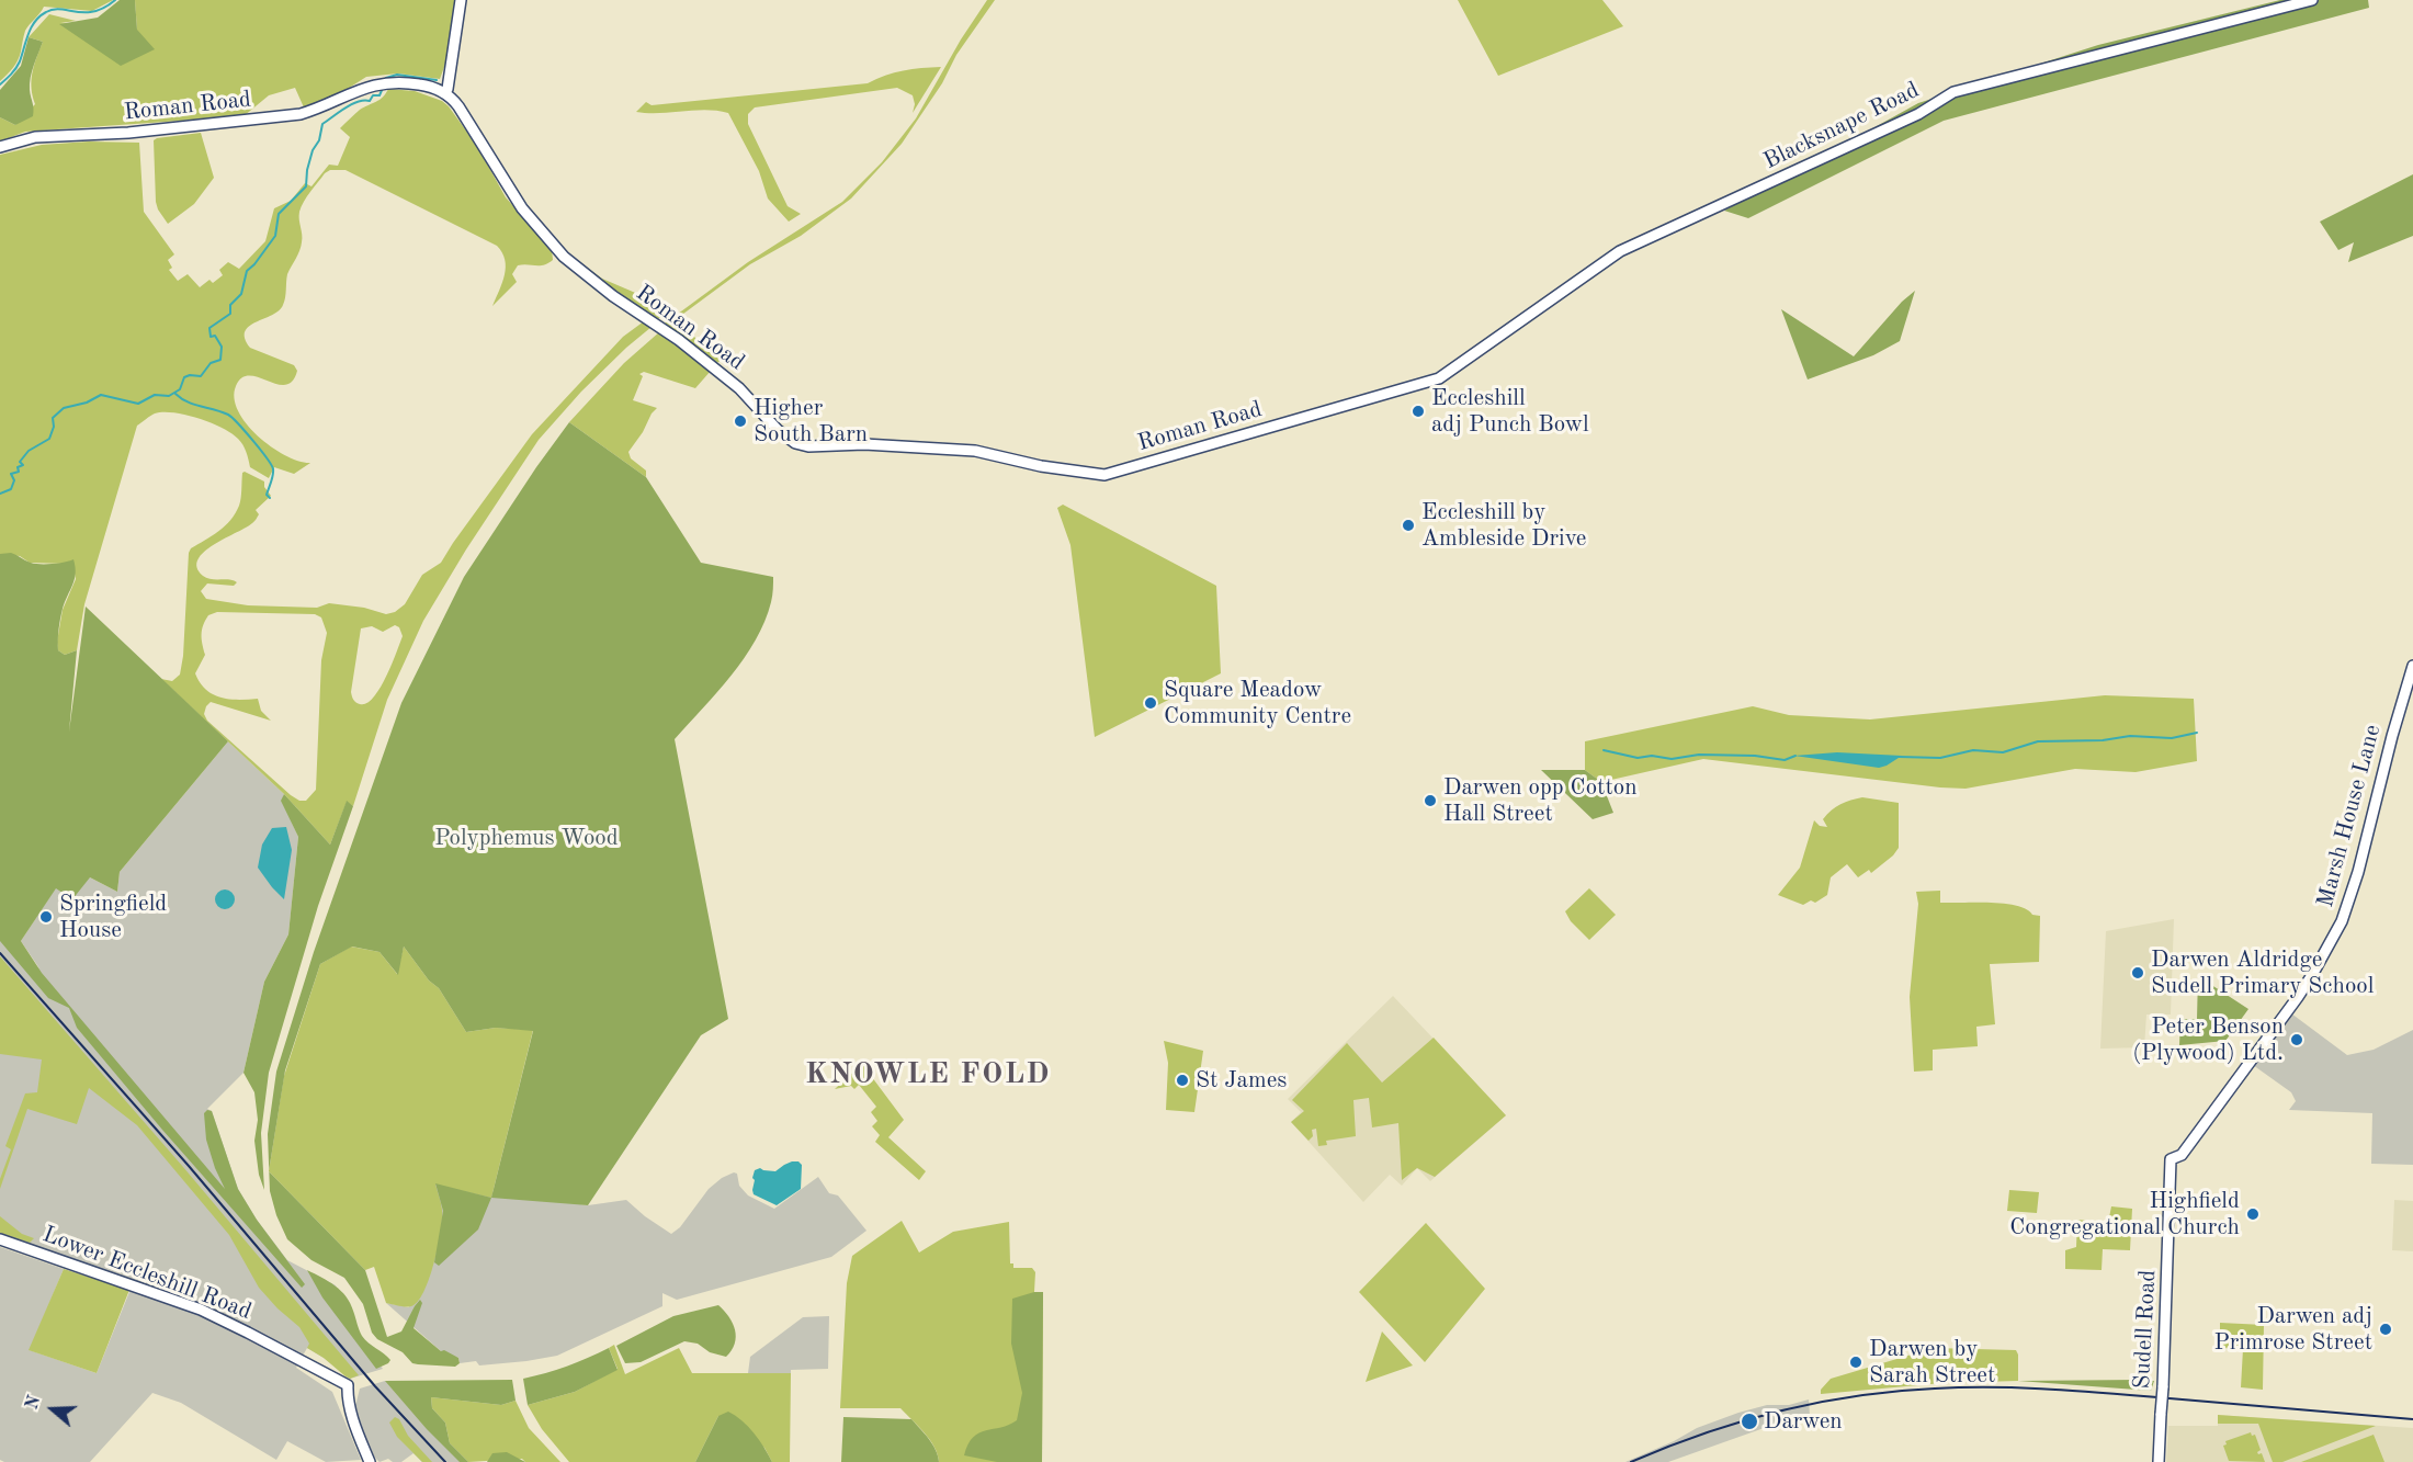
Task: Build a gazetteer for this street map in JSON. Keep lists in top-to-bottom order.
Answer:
{
  "streets": {
    "street": [
      "Roman Road",
      "Blacksnape Road",
      "Marsh House Lane",
      "Lower Eccleshill Road",
      "Sudell Road"
    ]
  },
  "crossings": [
    ["Roman Road", "Blacksnape Road"],
    ["Marsh House Lane", "Sudell Road"]
  ],
  "districts": ["KNOWLE FOLD"],
  "parks": ["Polyphemus Wood"],
  "places": [
    "Eccleshill adj Punch Bowl",
    "Higher South Barn",
    "Eccleshill by Ambleside Drive",
    "Square Meadow Community Centre",
    "Darwen opp Cotton Hall Street",
    "Springfield House",
    "Darwen Aldridge Sudell Primary School",
    "Peter Benson (Plywood) Ltd.",
    "St James",
    "Highfield Congregational Church",
    "Darwen adj Primrose Street",
    "Darwen by Sarah Street",
    "Darwen"
  ],
  "north": "left"
}
